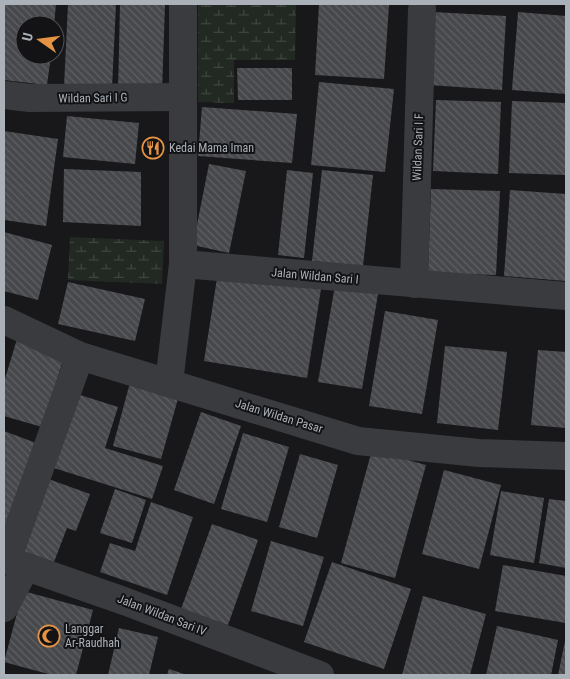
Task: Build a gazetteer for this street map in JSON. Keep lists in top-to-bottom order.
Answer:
{
  "streets": {
    "street": [
      "Wildan Sari I G",
      "Wildan Sari I F",
      "Jalan Wildan Sari I",
      "Jalan Wildan Pasar",
      "Jalan Wildan Sari IV"
    ]
  },
  "crossings": [
    ["Wildan Sari I F", "Jalan Wildan Sari I"]
  ],
  "places": {
    "restaurant": ["Kedai Mama Iman"],
    "mosque": ["Langgar Ar-Raudhah"]
  },
  "north": "left"
}
